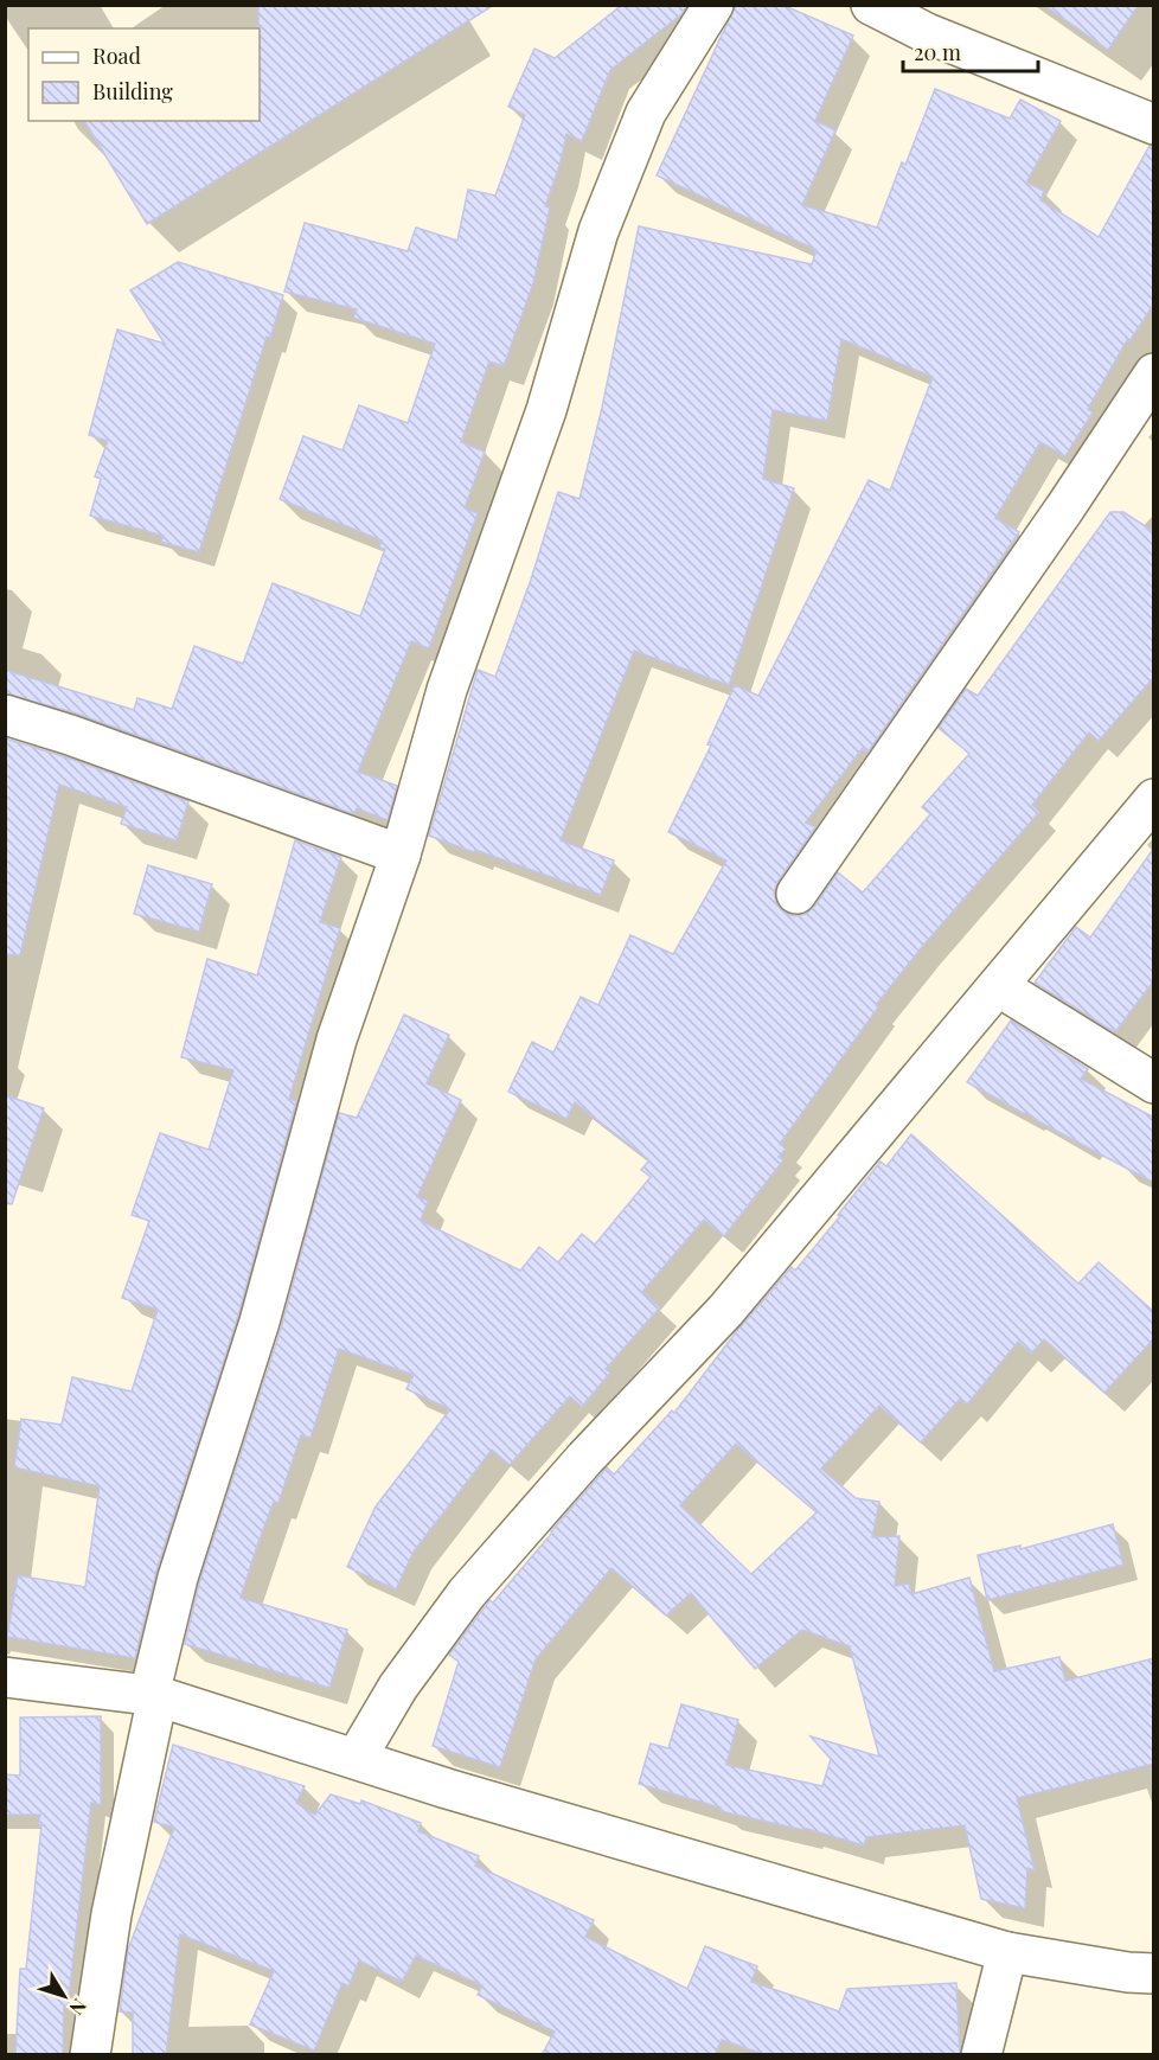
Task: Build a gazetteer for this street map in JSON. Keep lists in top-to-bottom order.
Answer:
{
  "legend": ["Road", "Building"],
  "scale_bar": "20 m",
  "north": "bottom right"
}
